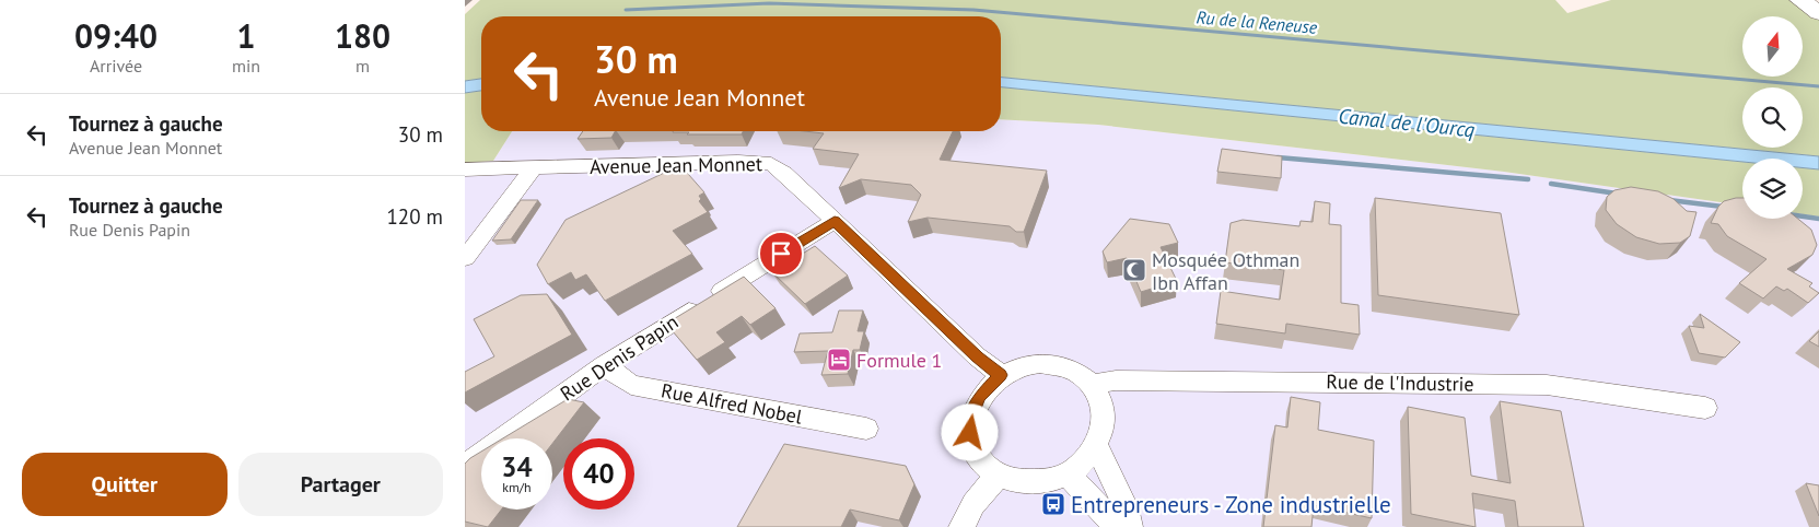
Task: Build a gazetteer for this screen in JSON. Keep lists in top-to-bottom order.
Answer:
{
  "streets": {
    "street": [
      "Avenue Jean Monnet",
      "Rue Denis Papin",
      "Rue de l'Industrie",
      "Rue Alfred Nobel"
    ]
  },
  "crossings": [
    ["Avenue Jean Monnet", "Rue Denis Papin"],
    ["Avenue Jean Monnet", "Rue de l'Industrie"],
    ["Rue Denis Papin", "Rue Alfred Nobel"]
  ],
  "water": ["Ru de la Reneuse", "Canal de l'Ourcq"],
  "places": {
    "mosque": ["Mosquée Othman Ibn Affan"],
    "hotel": ["Formule 1"],
    "bus stop": ["Entrepreneurs - Zone industrielle"]
  },
  "north": "top",
  "page": {
    "eta": [
      "09:40",
      "Arrivée",
      "1",
      "min",
      "180",
      "m"
    ],
    "turn": ["30 m", "Avenue Jean Monnet"],
    "list": [
      {
        "name": "Tournez à gauche",
        "note": "Avenue Jean Monnet",
        "value": "30 m"
      },
      {
        "name": "Tournez à gauche",
        "note": "Rue Denis Papin",
        "value": "120 m"
      }
    ],
    "speed": "34 km/h",
    "limit": "40",
    "buttons": ["Quitter", "Partager"]
  }
}
